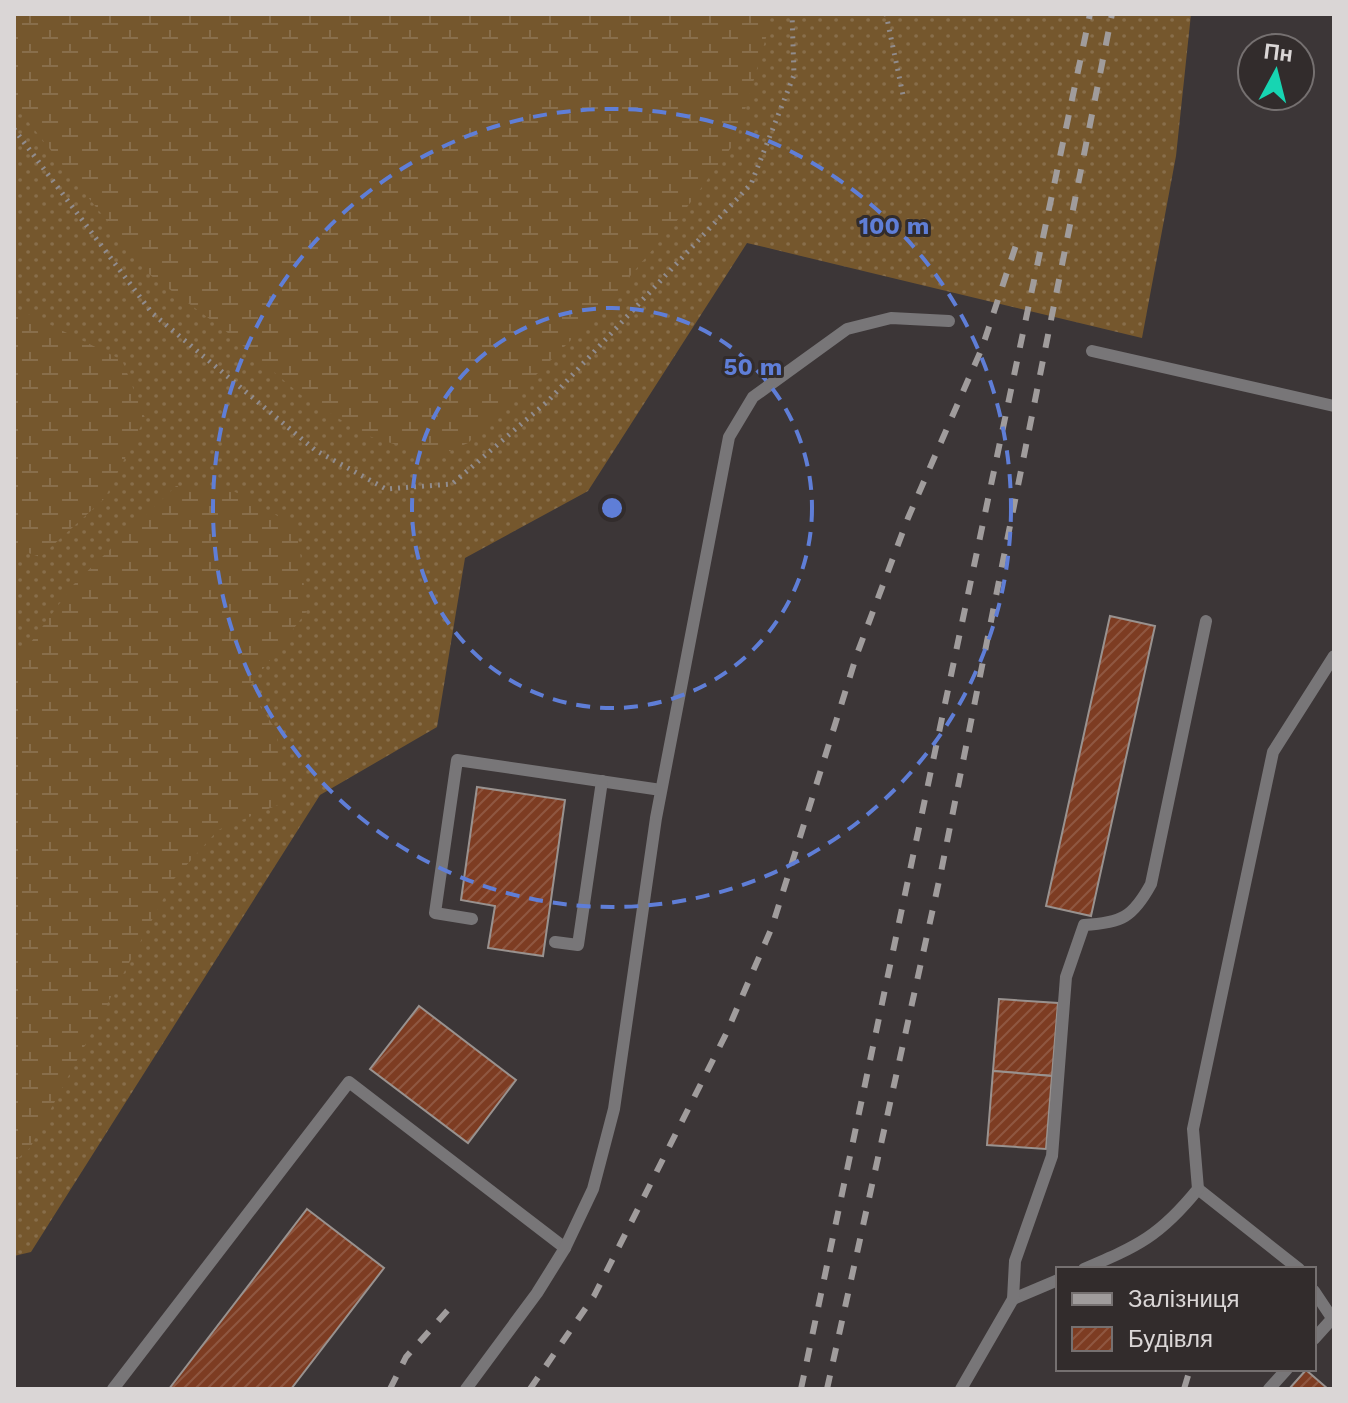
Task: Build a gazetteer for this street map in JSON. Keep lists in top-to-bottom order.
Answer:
{
  "legend": ["Залізниця", "Будівля"],
  "north": "top",
  "rings": ["100 m", "50 m"]
}
